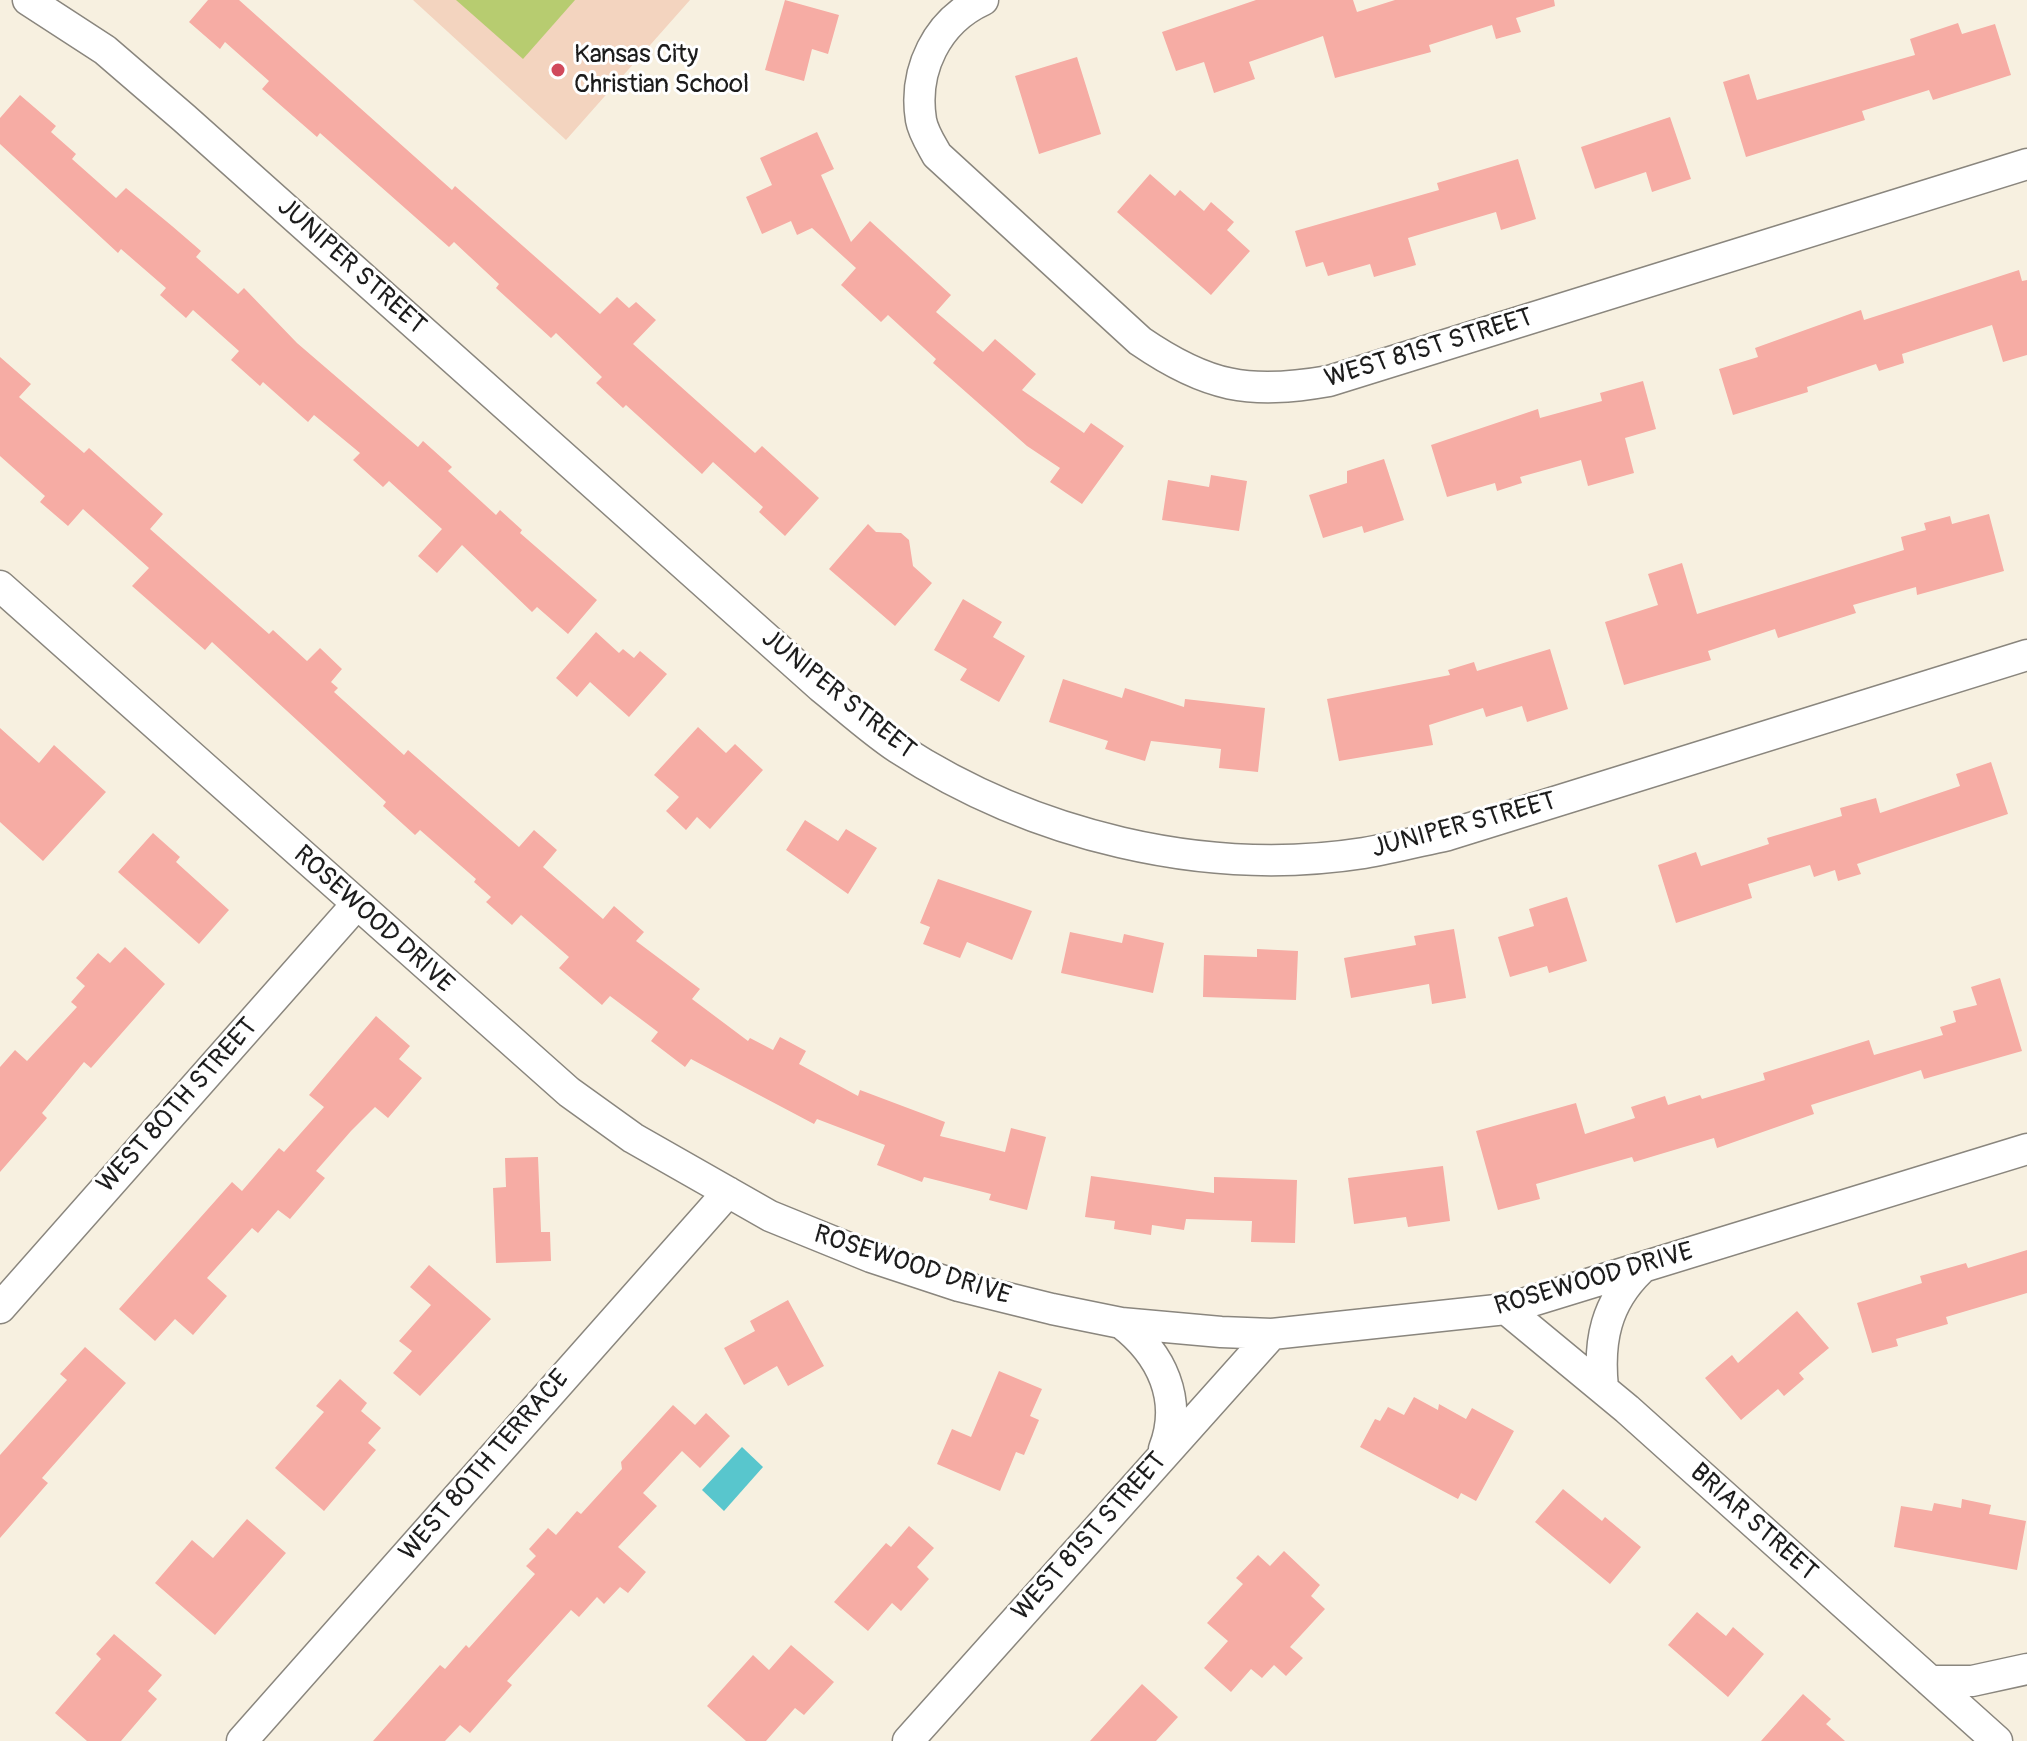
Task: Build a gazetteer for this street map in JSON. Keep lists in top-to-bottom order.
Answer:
{
  "streets": {
    "street": [
      "JUNIPER STREET",
      "WEST 81ST STREET",
      "ROSEWOOD DRIVE",
      "WEST 80TH STREET",
      "WEST 80TH TERRACE",
      "BRIAR STREET"
    ]
  },
  "crossings": [
    ["WEST 81ST STREET", "ROSEWOOD DRIVE"],
    ["ROSEWOOD DRIVE", "WEST 80TH STREET"],
    ["ROSEWOOD DRIVE", "WEST 80TH TERRACE"],
    ["ROSEWOOD DRIVE", "BRIAR STREET"]
  ],
  "places": ["Kansas City Christian School"]
}
